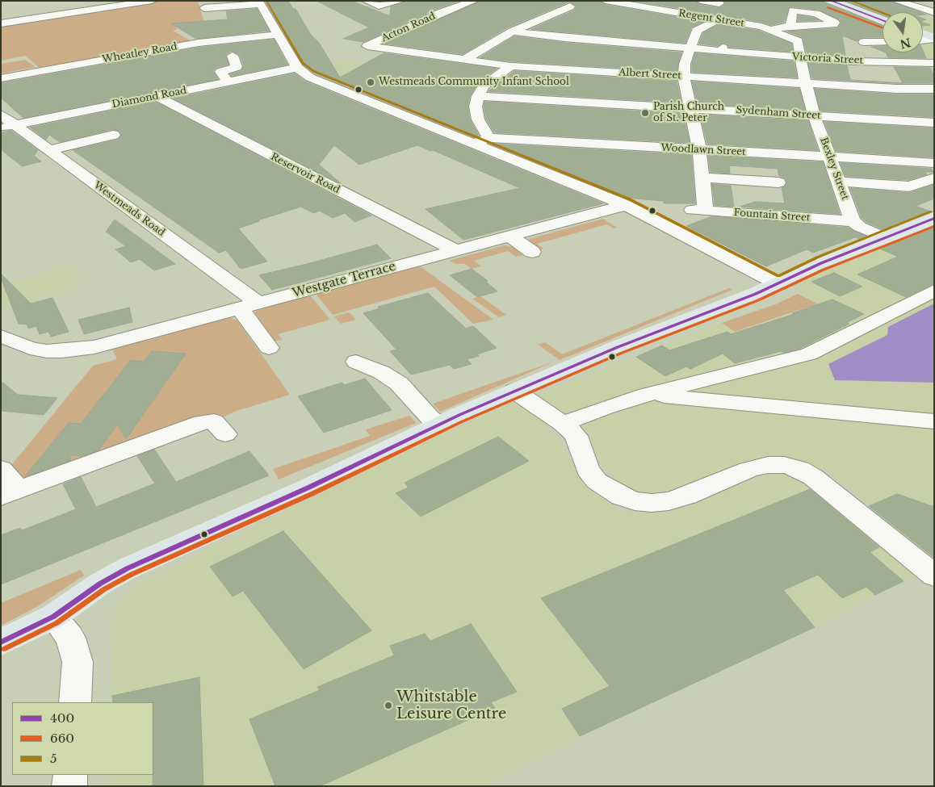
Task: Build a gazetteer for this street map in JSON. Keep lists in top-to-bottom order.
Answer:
{
  "streets": {
    "street": [
      "Regent Street",
      "Acton Road",
      "Wheatley Road",
      "Victoria Street",
      "Albert Street",
      "Diamond Road",
      "Sydenham Street",
      "Woodlawn Street",
      "Bexley Street",
      "Reservoir Road",
      "Westmeads Road",
      "Fountain Street",
      "Westgate Terrace"
    ]
  },
  "crossings": [
    ["Regent Street", "Victoria Street"],
    ["Regent Street", "Bexley Street"],
    ["Acton Road", "Albert Street"],
    ["Victoria Street", "Bexley Street"],
    ["Albert Street", "Bexley Street"],
    ["Diamond Road", "Reservoir Road"],
    ["Diamond Road", "Westmeads Road"],
    ["Sydenham Street", "Bexley Street"],
    ["Woodlawn Street", "Bexley Street"],
    ["Bexley Street", "Fountain Street"],
    ["Reservoir Road", "Westgate Terrace"],
    ["Westmeads Road", "Westgate Terrace"]
  ],
  "places": ["Westmeads Community Infant School", "Parish Church of St. Peter", "Whitstable Leisure Centre"],
  "lines": ["transit line 400", "transit line 5", "transit line 660"],
  "legend": ["400", "660", "5"],
  "north": "bottom"
}
